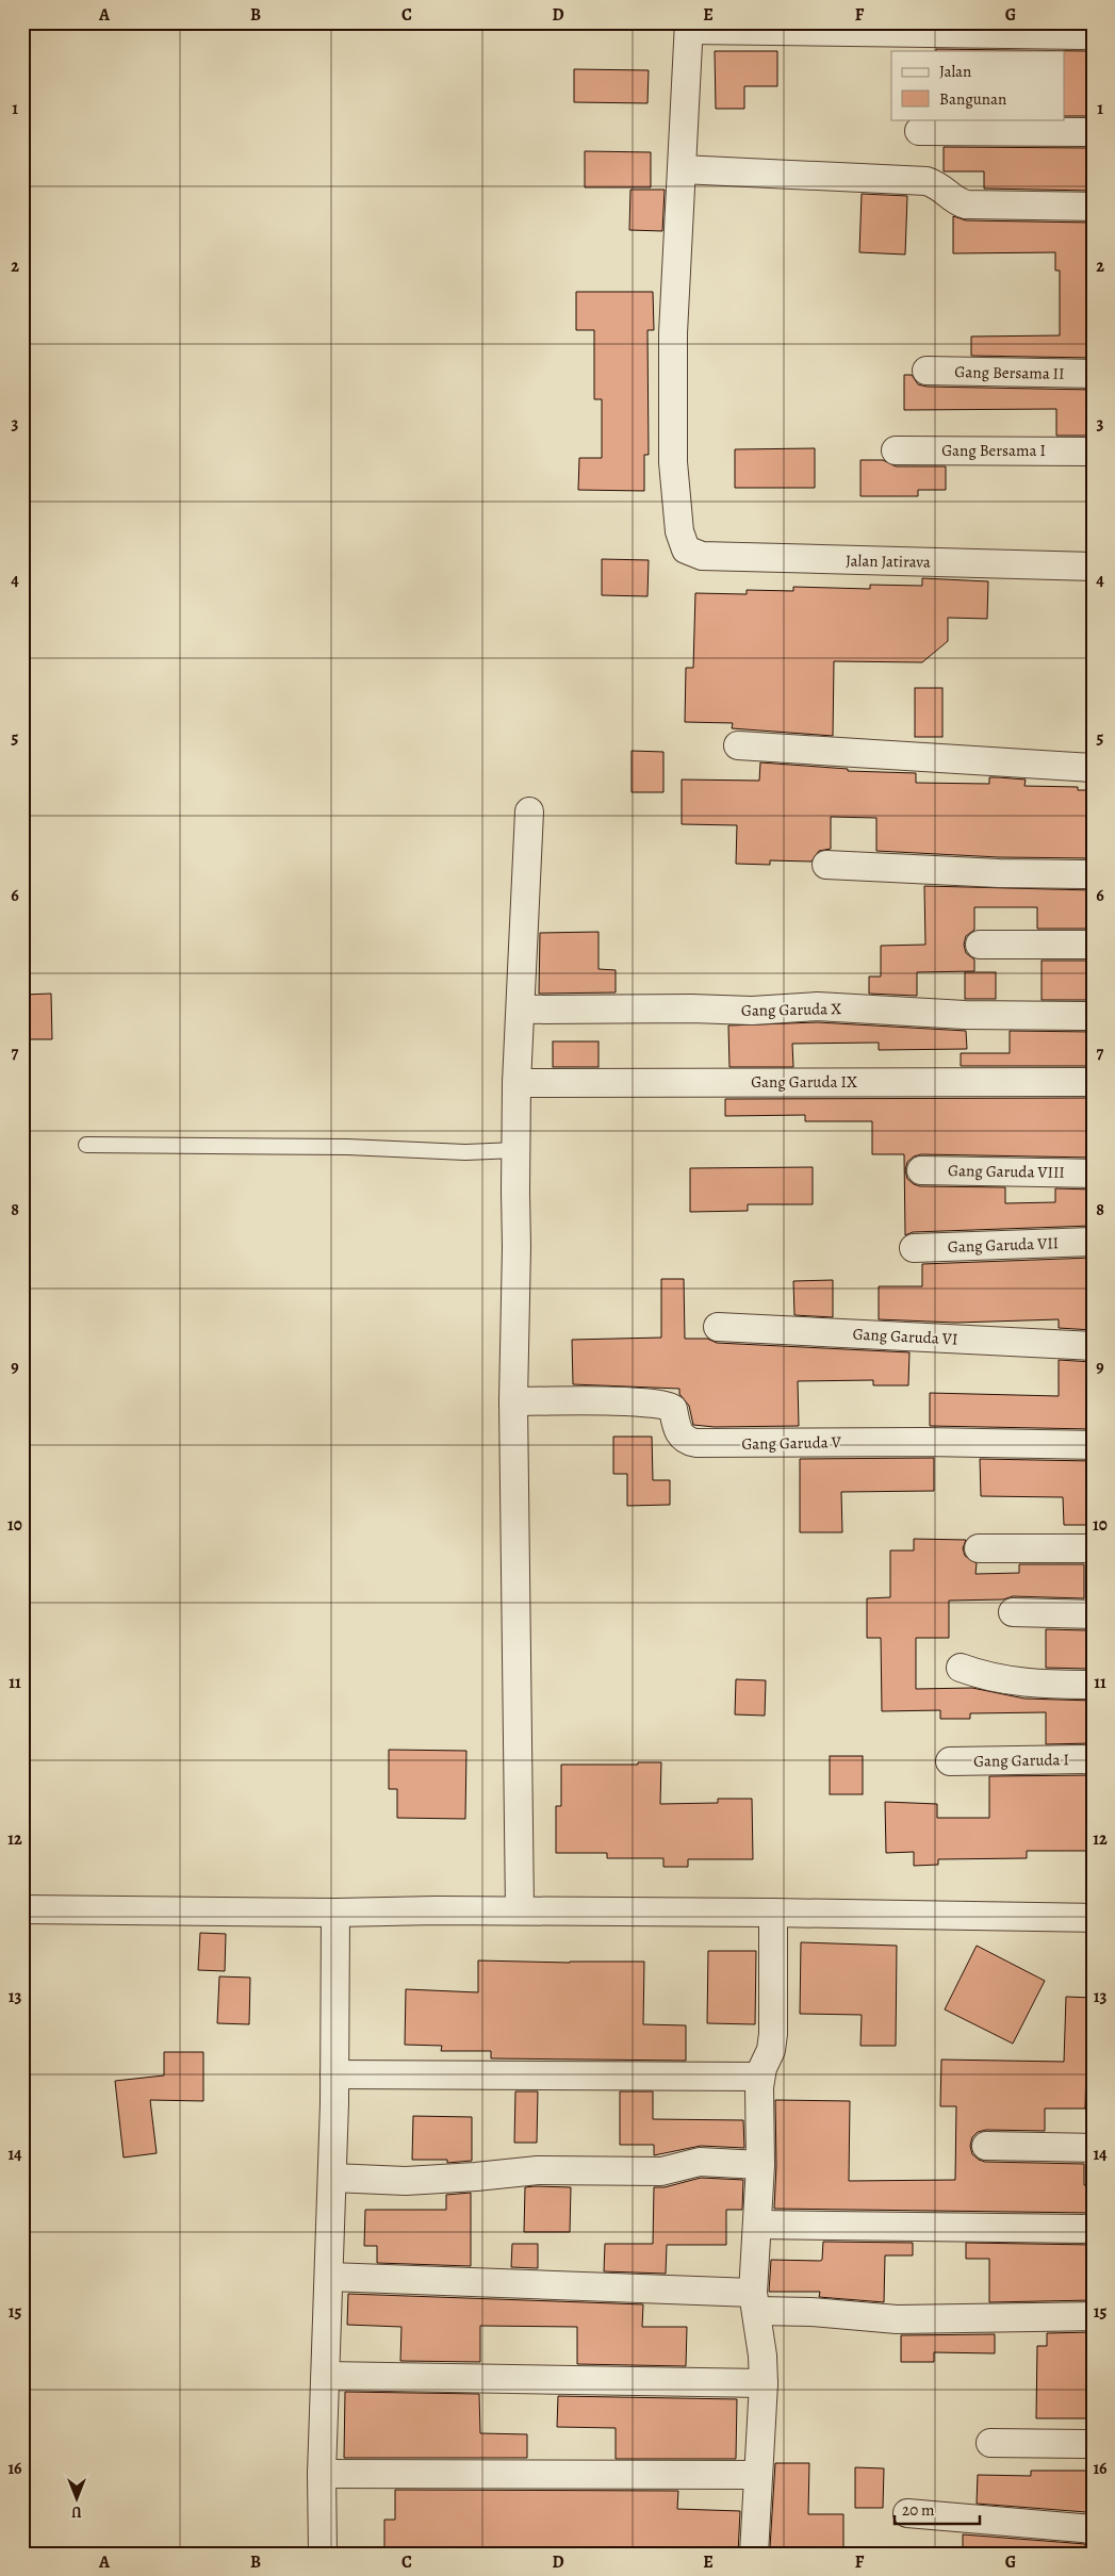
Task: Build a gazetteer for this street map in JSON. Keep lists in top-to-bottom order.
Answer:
{
  "streets": {
    "street": [
      "Gang Bersama II",
      "Gang Bersama I",
      "Jalan Jatirava",
      "Gang Garuda X",
      "Gang Garuda IX",
      "Gang Garuda VIII",
      "Gang Garuda VII",
      "Gang Garuda VI",
      "Gang Garuda V",
      "Gang Garuda I"
    ]
  },
  "legend": ["Jalan", "Bangunan"],
  "scale_bar": "20 m",
  "north": "bottom",
  "grid": {
    "columns": [
      "A",
      "B",
      "C",
      "D",
      "E",
      "F",
      "G"
    ],
    "rows": [
      "1",
      "2",
      "3",
      "4",
      "5",
      "6",
      "7",
      "8",
      "9",
      "10",
      "11",
      "12",
      "13",
      "14",
      "15",
      "16"
    ]
  }
}
